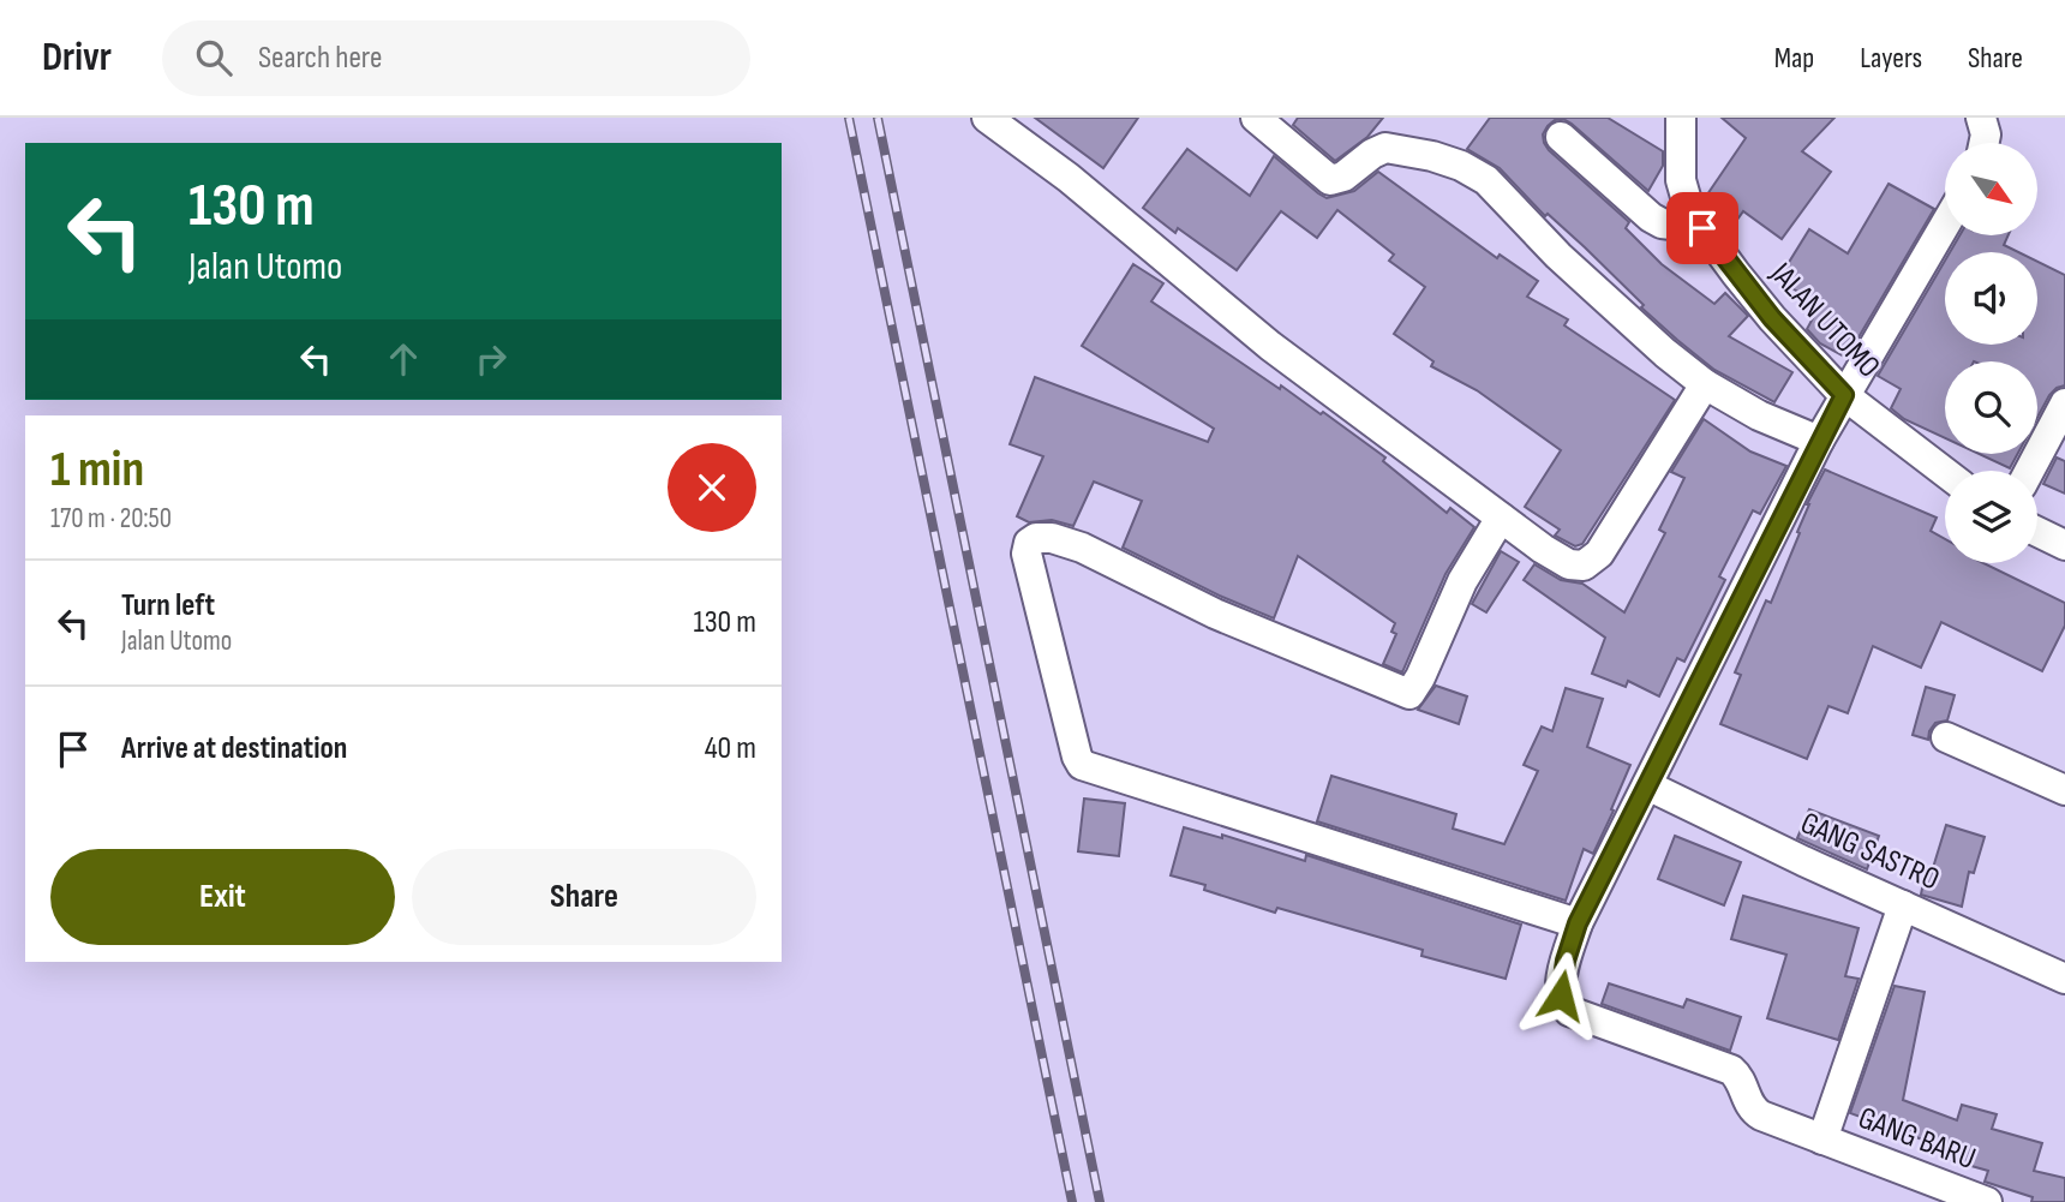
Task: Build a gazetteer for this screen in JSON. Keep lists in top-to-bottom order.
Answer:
{
  "streets": {
    "street": ["JALAN UTOMO", "GANG SASTRO", "GANG BARU"]
  },
  "north": "bottom right",
  "page": {
    "header": "Drivr",
    "search": "Search here",
    "nav": ["Map", "Layers", "Share"],
    "turn": ["130 m", "Jalan Utomo"],
    "heading": ["1 min", "170 m · 20:50"],
    "list": [
      {
        "name": "Turn left",
        "note": "Jalan Utomo",
        "value": "130 m"
      },
      {
        "name": "Arrive at destination",
        "value": "40 m"
      }
    ],
    "buttons": ["Exit", "Share"]
  }
}
